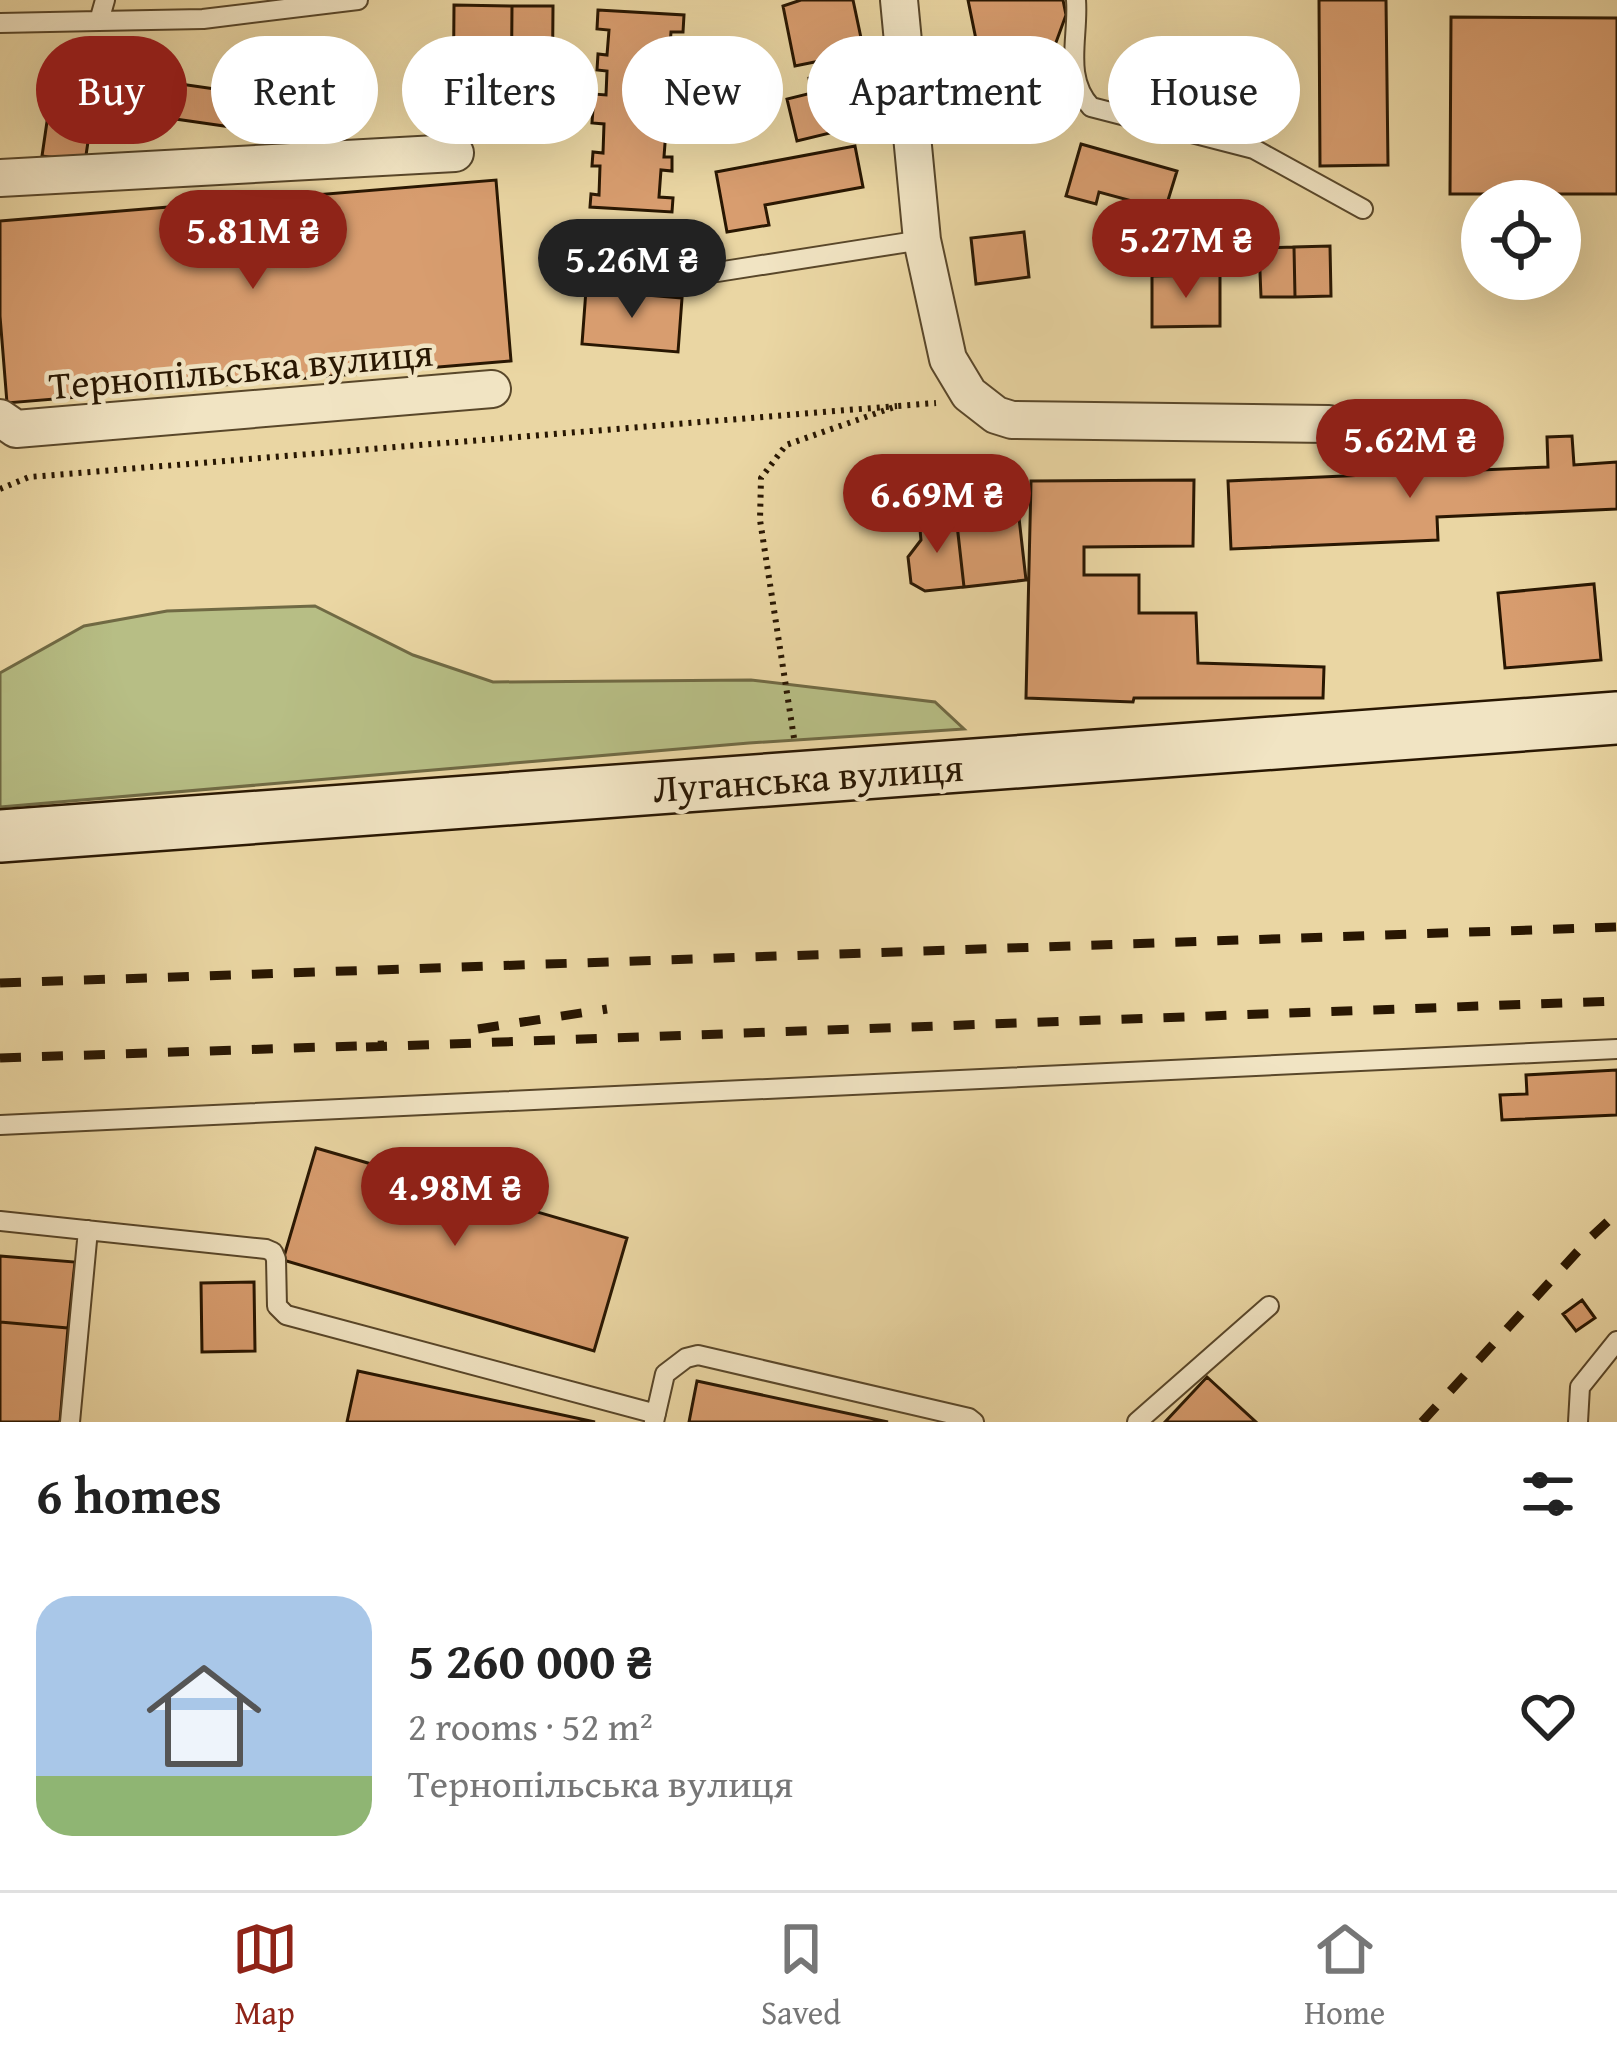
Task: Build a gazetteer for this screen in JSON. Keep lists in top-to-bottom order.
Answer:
{
  "streets": {
    "main road": ["Луганська вулиця"],
    "street": ["Тернопільська вулиця"]
  },
  "page": {
    "chip": [
      "Buy",
      "Rent",
      "Filters",
      "New",
      "Apartment",
      "House"
    ],
    "price": [
      "5.81M ₴",
      "5.27M ₴",
      "5.26M ₴",
      "5.62M ₴",
      "6.69M ₴",
      "4.98M ₴"
    ],
    "heading": "6 homes",
    "list": [
      {
        "name": "5 260 000 ₴",
        "note": "2 rooms · 52 m² · Тернопільська вулиця"
      }
    ],
    "tabs": ["Map", "Saved", "Home"]
  }
}
